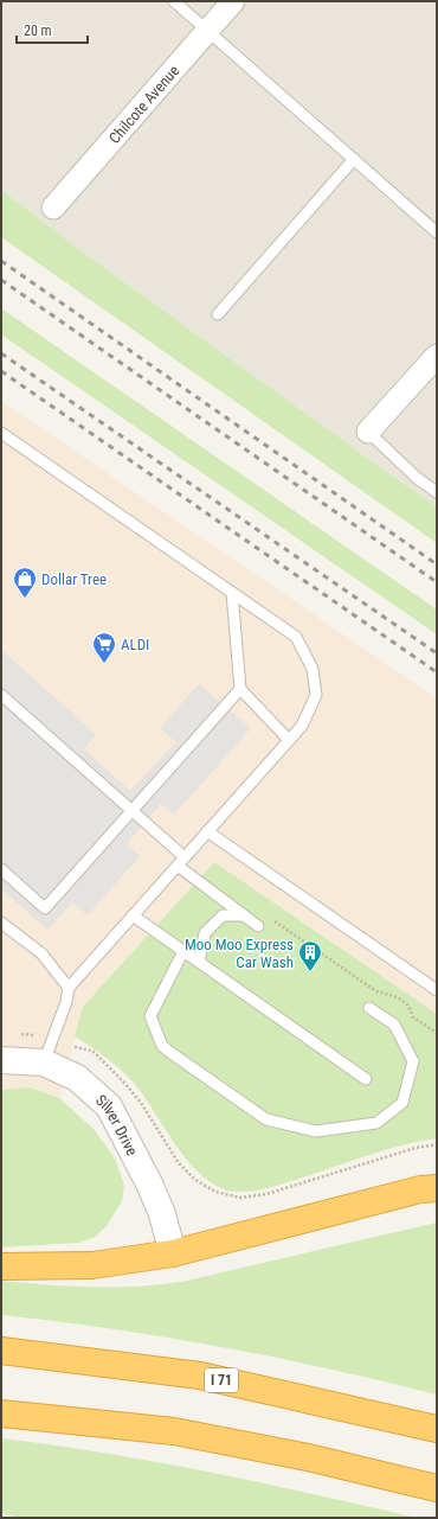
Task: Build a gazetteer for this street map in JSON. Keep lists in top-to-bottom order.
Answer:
{
  "streets": {
    "highway": ["I 71"],
    "street": ["Chilcote Avenue", "Silver Drive"]
  },
  "places": {
    "shop": ["Dollar Tree"],
    "supermarket": ["ALDI"],
    "building": ["Moo Moo Express Car Wash"]
  },
  "scale_bar": "20 m"
}
